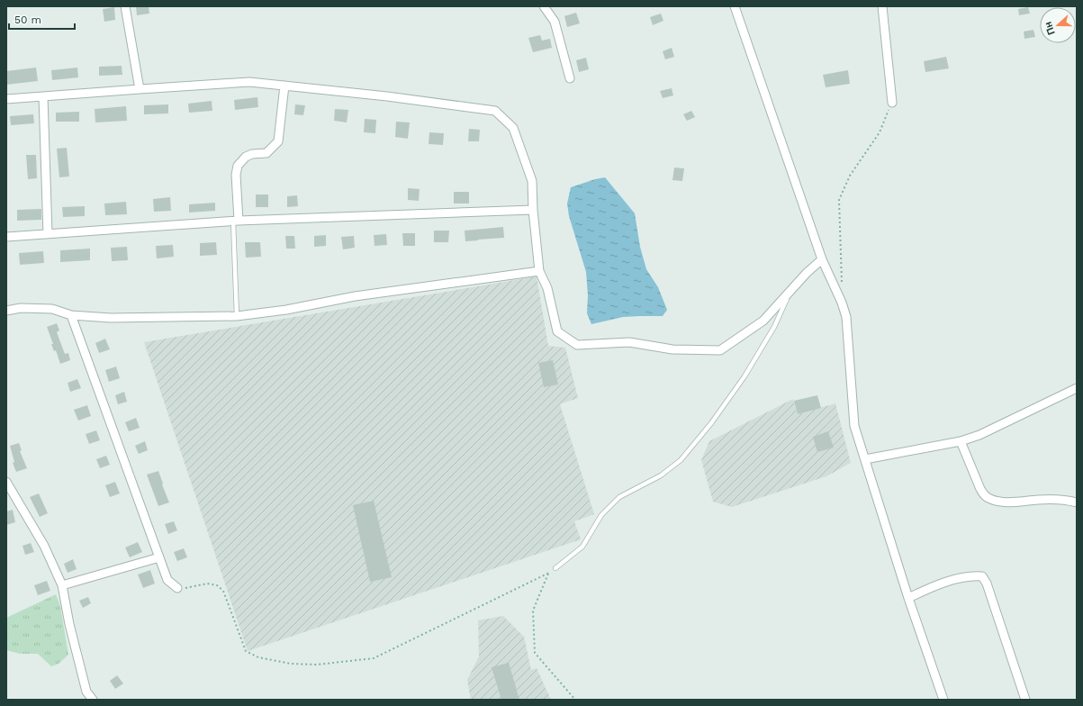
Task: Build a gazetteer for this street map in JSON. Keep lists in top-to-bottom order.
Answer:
{
  "scale_bar": "50 m",
  "north": "left"
}
